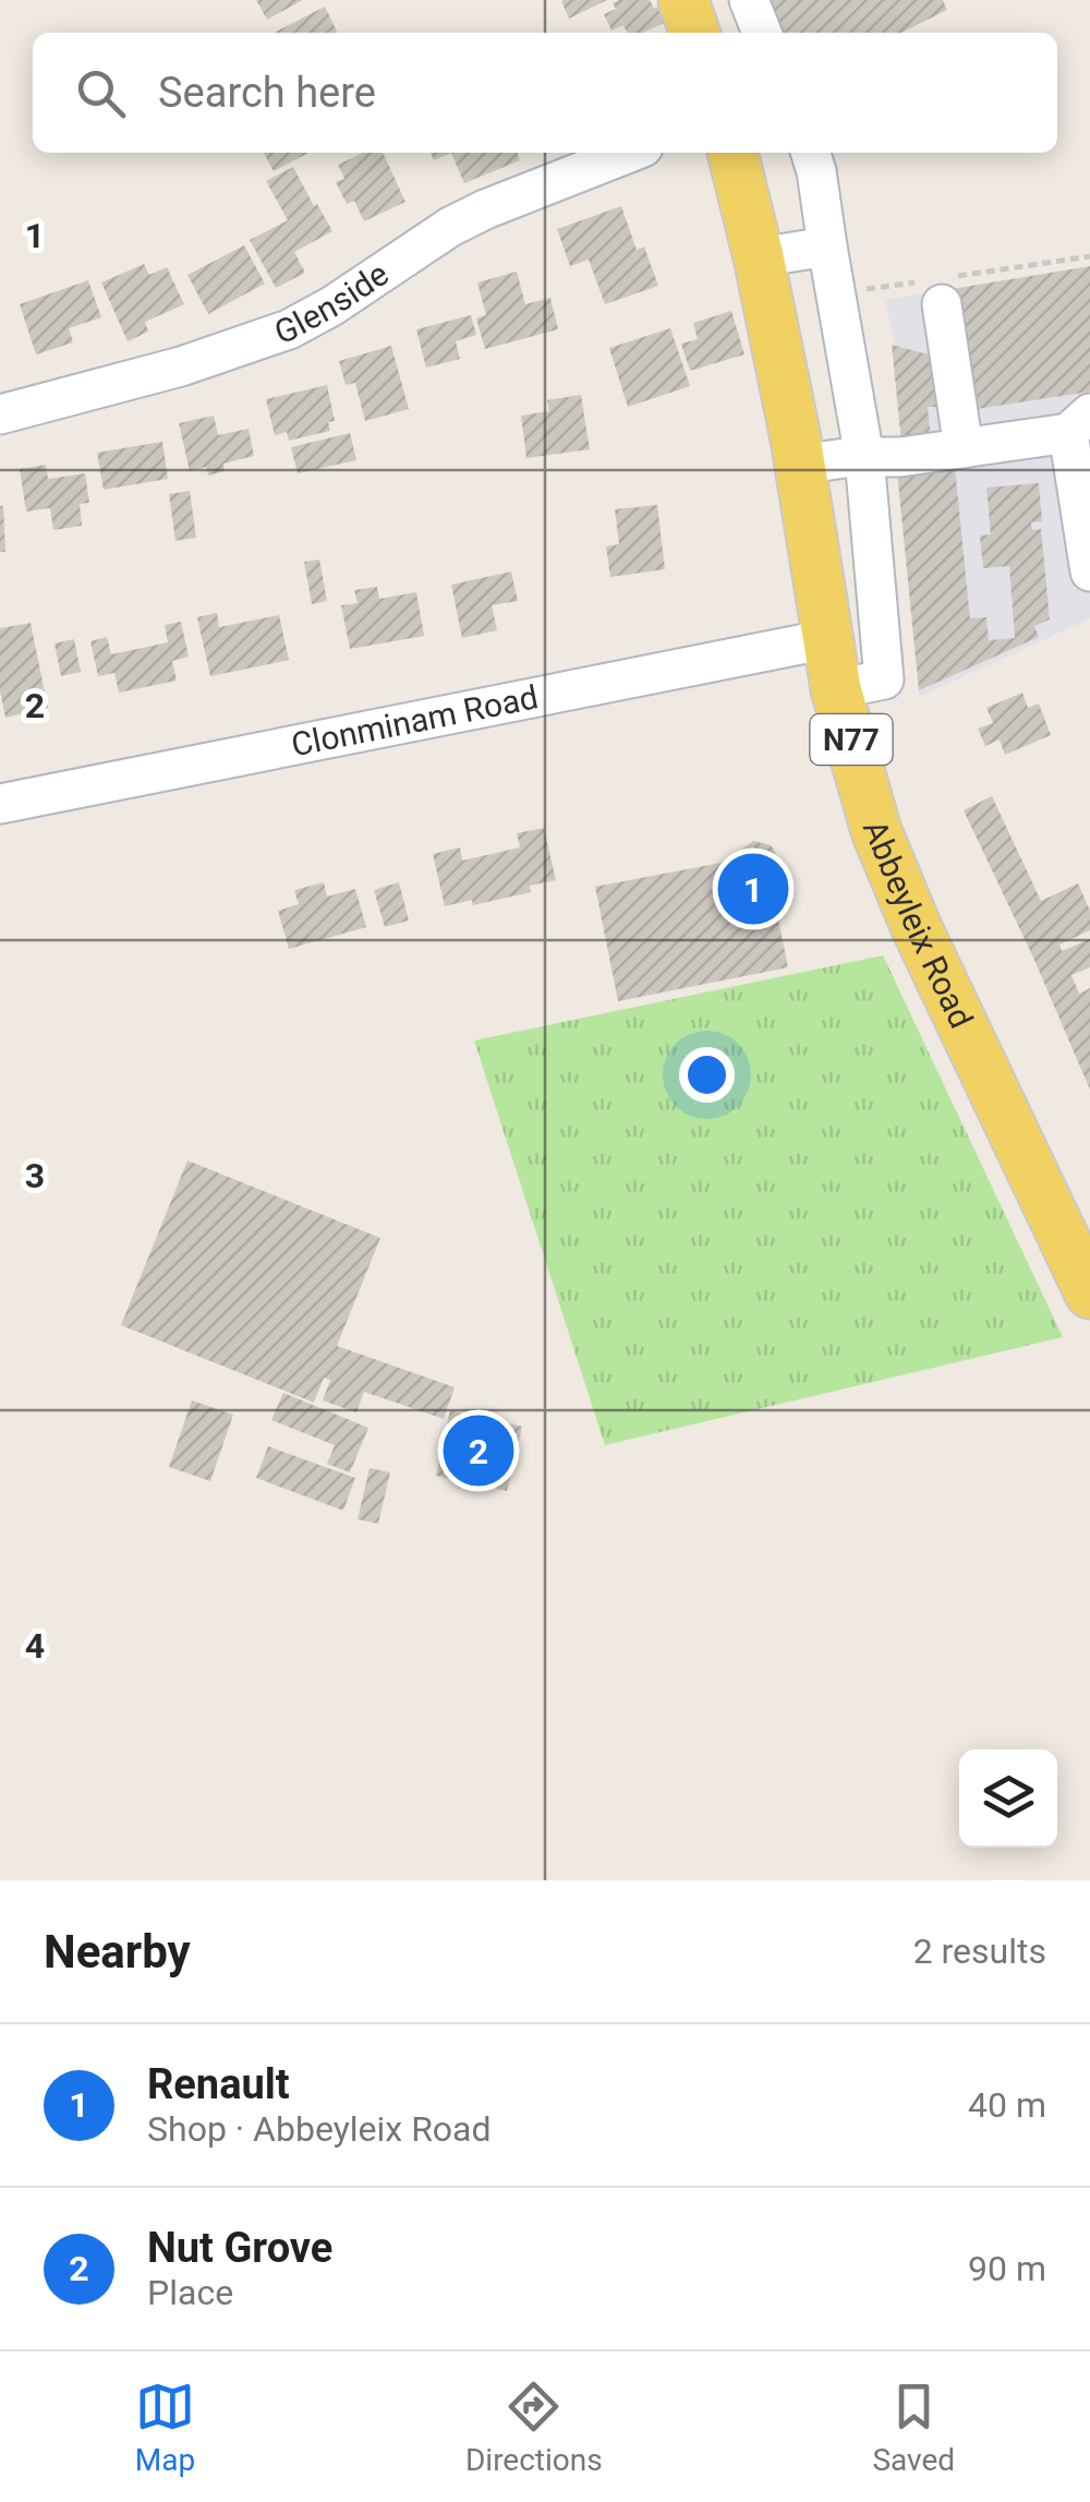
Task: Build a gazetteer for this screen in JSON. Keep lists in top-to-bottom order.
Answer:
{
  "streets": {
    "main road": ["N77", "Abbeyleix Road"],
    "street": ["Glenside", "Clonminam Road"]
  },
  "crossings": [
    ["Clonminam Road", "Abbeyleix Road"]
  ],
  "page": {
    "search": "Search here",
    "pins": ["1", "2"],
    "heading": ["Nearby", "2 results"],
    "list": [
      {
        "mark": "1",
        "name": "Renault",
        "note": "Shop · Abbeyleix Road",
        "value": "40 m"
      },
      {
        "mark": "2",
        "name": "Nut Grove",
        "note": "Place",
        "value": "90 m"
      }
    ],
    "nav": ["Map", "Directions", "Saved"]
  },
  "grid": {
    "rows": [
      "1",
      "2",
      "3",
      "4"
    ]
  }
}
